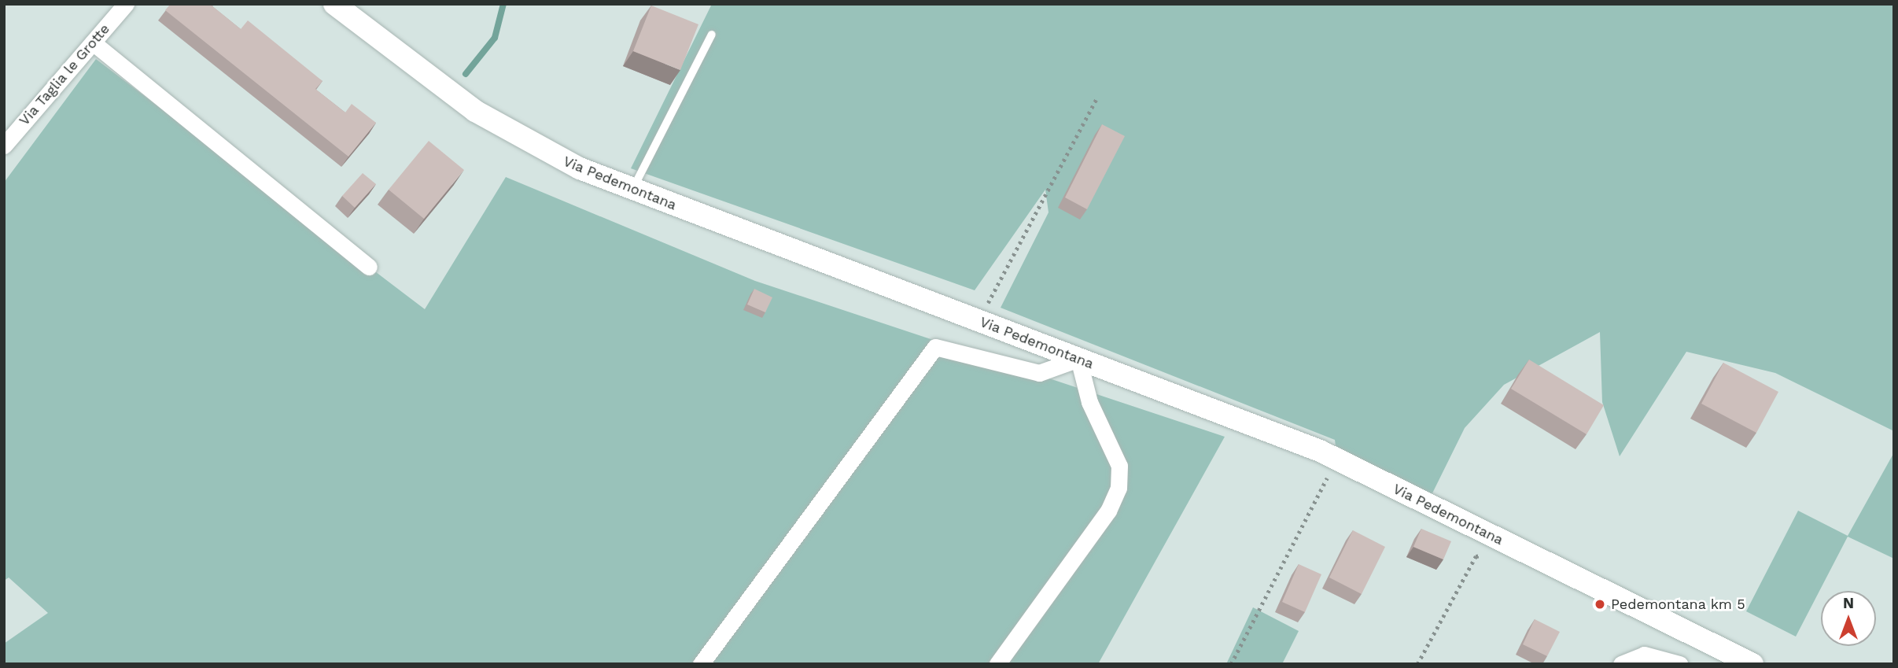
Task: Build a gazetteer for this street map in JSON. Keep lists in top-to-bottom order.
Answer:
{
  "streets": {
    "street": ["Via Taglia le Grotte", "Via Pedemontana"]
  },
  "places": ["Pedemontana km 5"],
  "north": "top"
}
